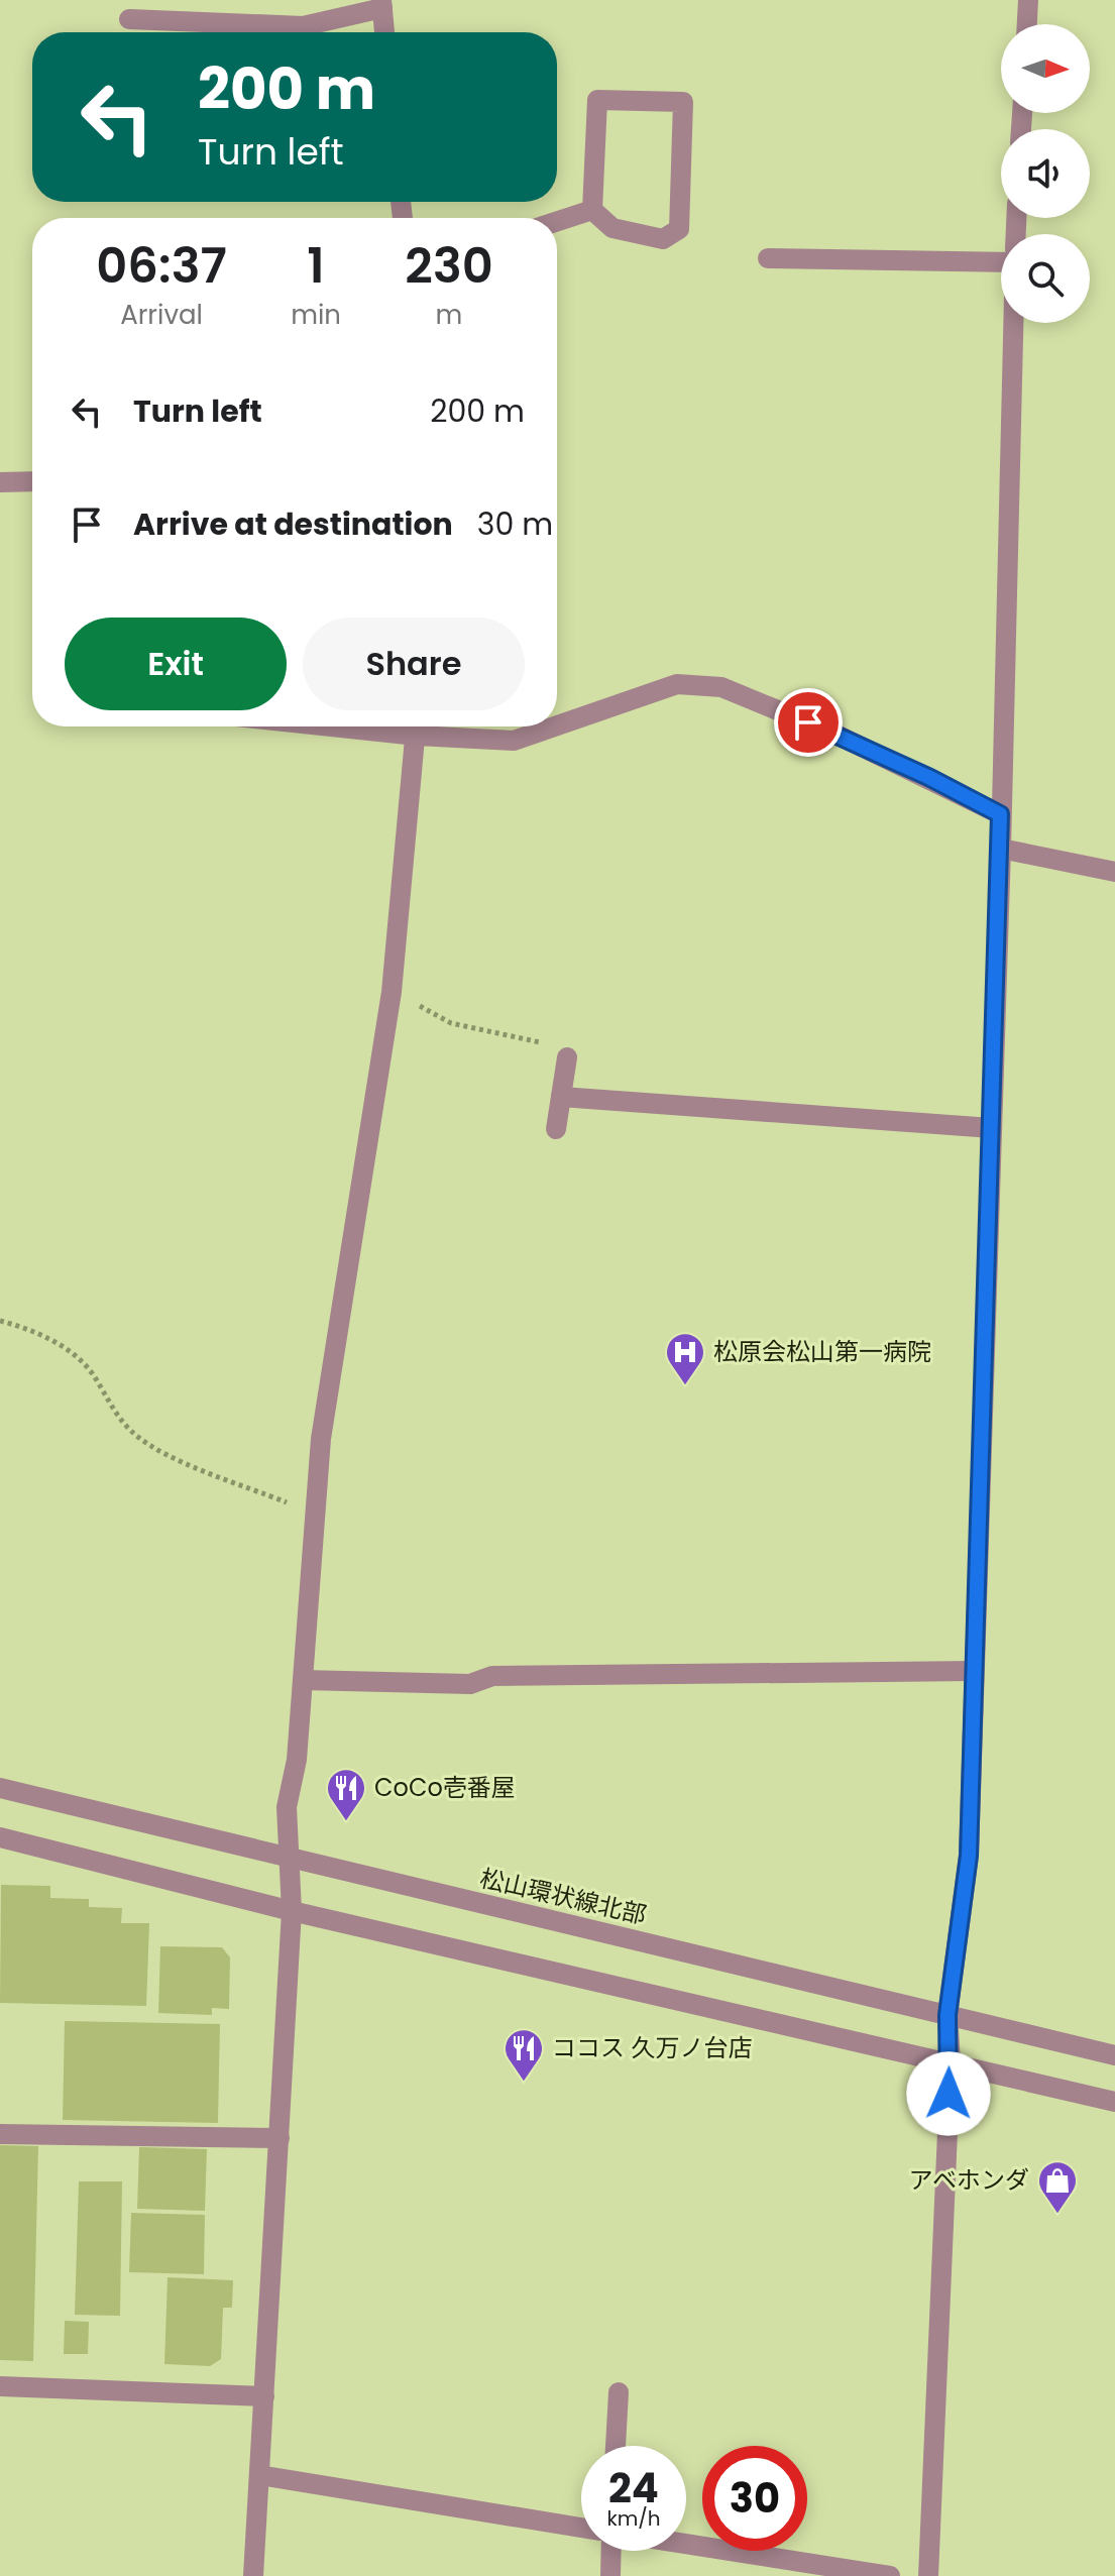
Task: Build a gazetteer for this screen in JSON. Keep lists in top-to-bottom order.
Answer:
{
  "streets": {
    "street": ["松山環状線北部"]
  },
  "places": {
    "hospital": ["松原会松山第一病院"],
    "restaurant": ["CoCo壱番屋", "ココス 久万ノ台店"],
    "shop": ["アベホンダ"]
  },
  "north": "right",
  "page": {
    "turn": ["200 m", "Turn left"],
    "eta": [
      "06:37",
      "Arrival",
      "1",
      "min",
      "230",
      "m"
    ],
    "list": [
      {
        "name": "Turn left",
        "value": "200 m"
      },
      {
        "name": "Arrive at destination",
        "value": "30 m"
      }
    ],
    "buttons": ["Exit", "Share"],
    "speed": "24 km/h",
    "limit": "30"
  }
}
